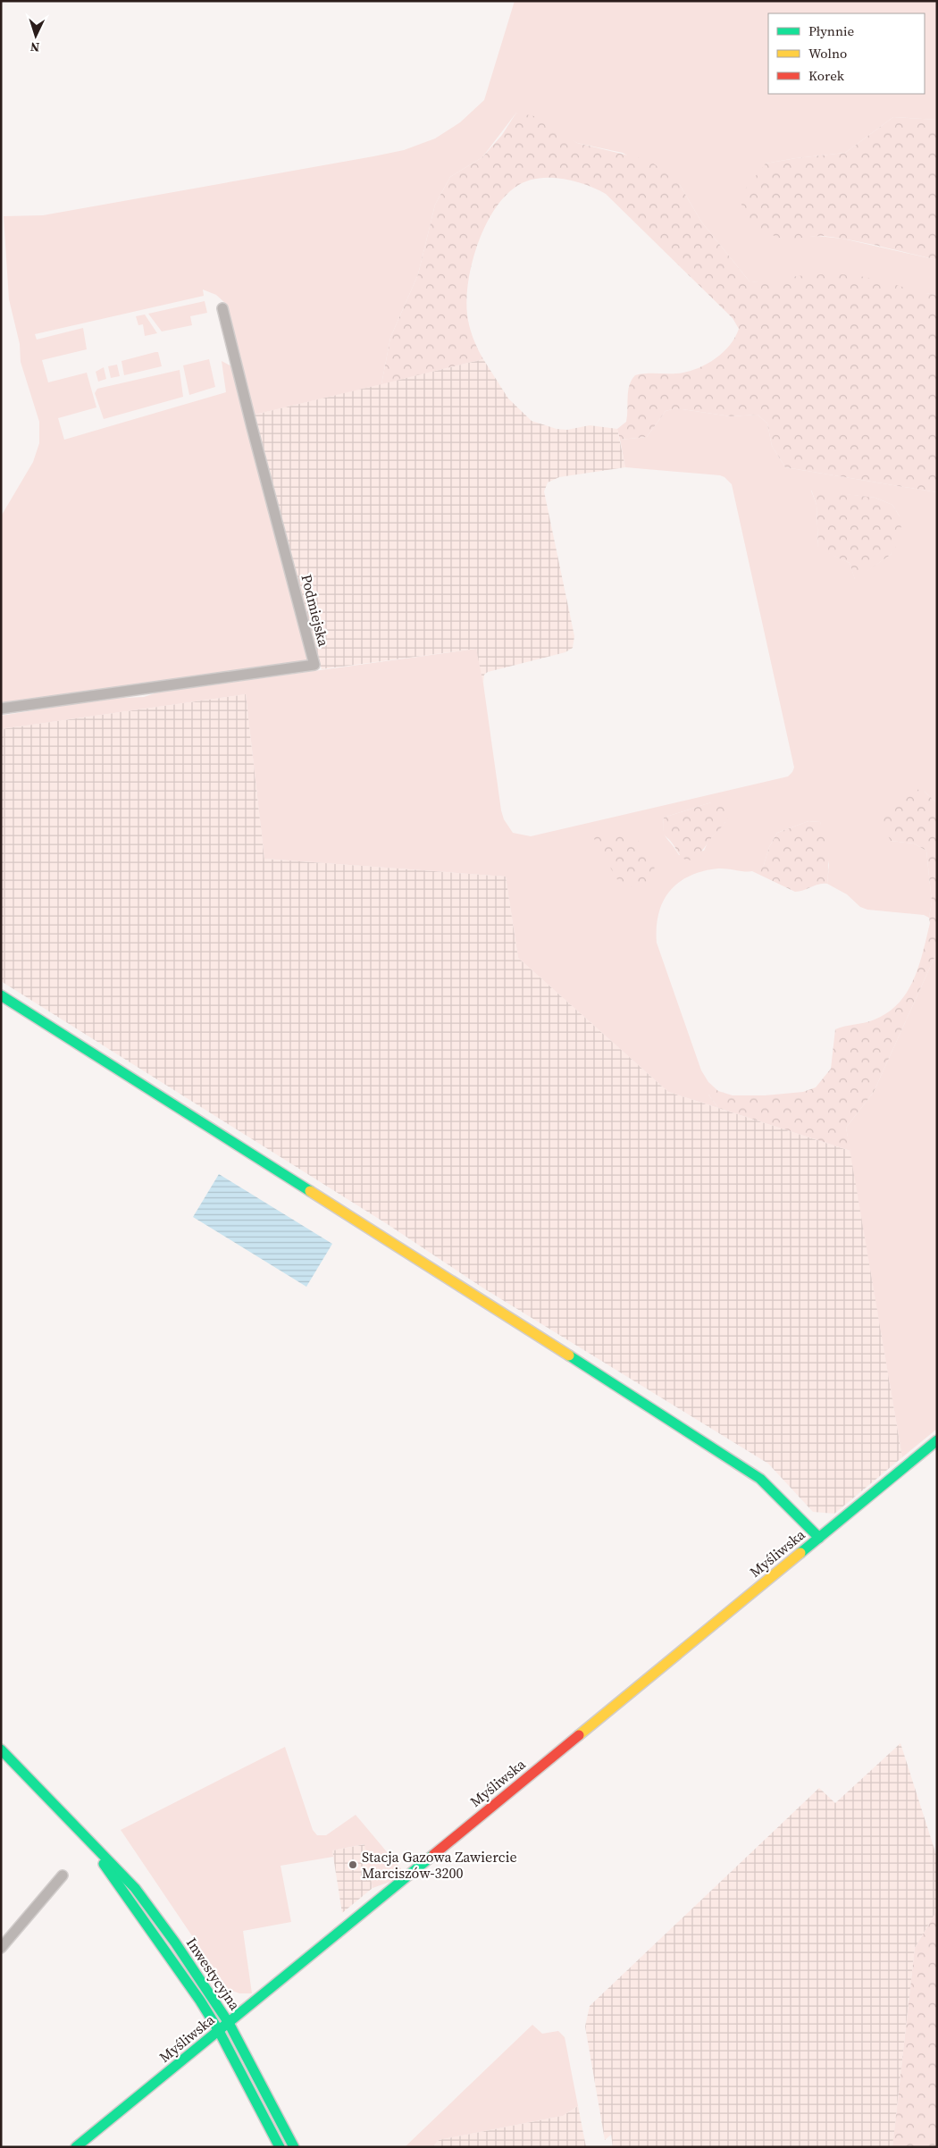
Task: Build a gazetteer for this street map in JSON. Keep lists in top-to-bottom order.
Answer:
{
  "streets": {
    "street": ["Podmiejska", "Myśliwska", "Inwestycyjna"]
  },
  "crossings": [
    ["Myśliwska", "Inwestycyjna"]
  ],
  "places": ["Stacja Gazowa Zawiercie Marciszów-3200"],
  "legend": ["Płynnie", "Wolno", "Korek"],
  "north": "bottom"
}
